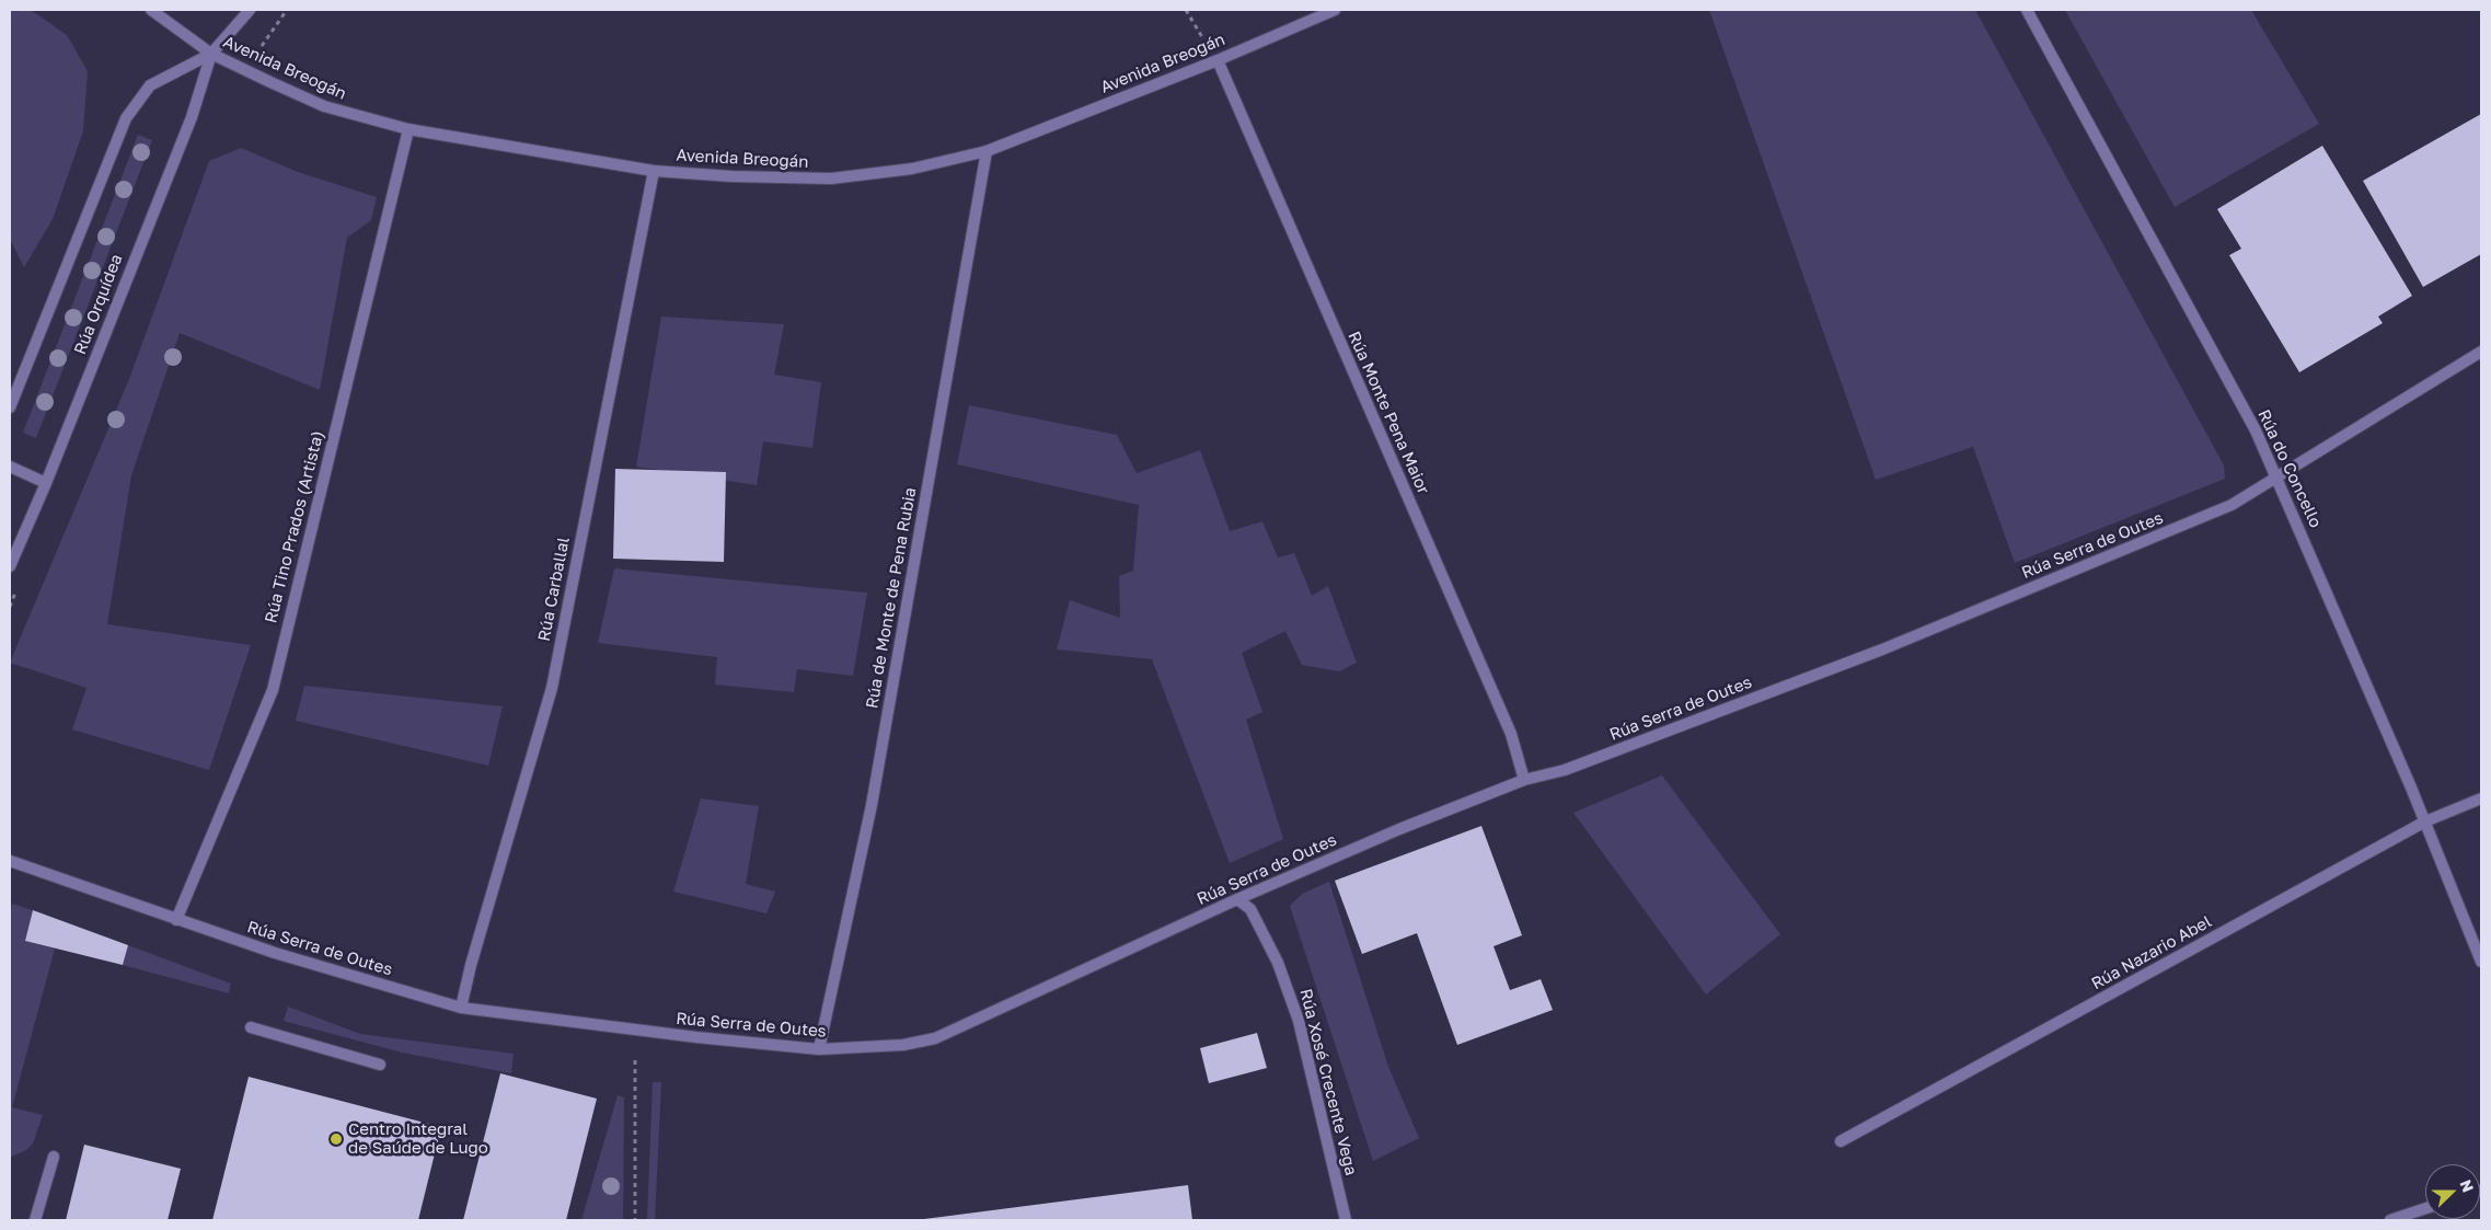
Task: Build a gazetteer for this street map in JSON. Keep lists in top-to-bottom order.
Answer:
{
  "streets": {
    "street": [
      "Avenida Breogán",
      "Rúa Orquídea",
      "Rúa Monte Pena Maior",
      "Rúa do Concello",
      "Rúa Tino Prados (Artista)",
      "Rúa Serra de Outes",
      "Rúa Carballal",
      "Rúa de Monte de Pena Rubia",
      "Rúa Nazario Abel",
      "Rúa Xosé Crecente Vega"
    ]
  },
  "crossings": [
    ["Avenida Breogán", "Rúa Orquídea"],
    ["Avenida Breogán", "Rúa Monte Pena Maior"],
    ["Avenida Breogán", "Rúa Tino Prados (Artista)"],
    ["Avenida Breogán", "Rúa Carballal"],
    ["Avenida Breogán", "Rúa de Monte de Pena Rubia"],
    ["Rúa Monte Pena Maior", "Rúa Serra de Outes"],
    ["Rúa do Concello", "Rúa Serra de Outes"],
    ["Rúa do Concello", "Rúa Nazario Abel"],
    ["Rúa Tino Prados (Artista)", "Rúa Serra de Outes"],
    ["Rúa Serra de Outes", "Rúa Carballal"],
    ["Rúa Serra de Outes", "Rúa de Monte de Pena Rubia"],
    ["Rúa Serra de Outes", "Rúa Xosé Crecente Vega"]
  ],
  "places": ["Centro Integral de Saúde de Lugo"],
  "north": "right"
}
